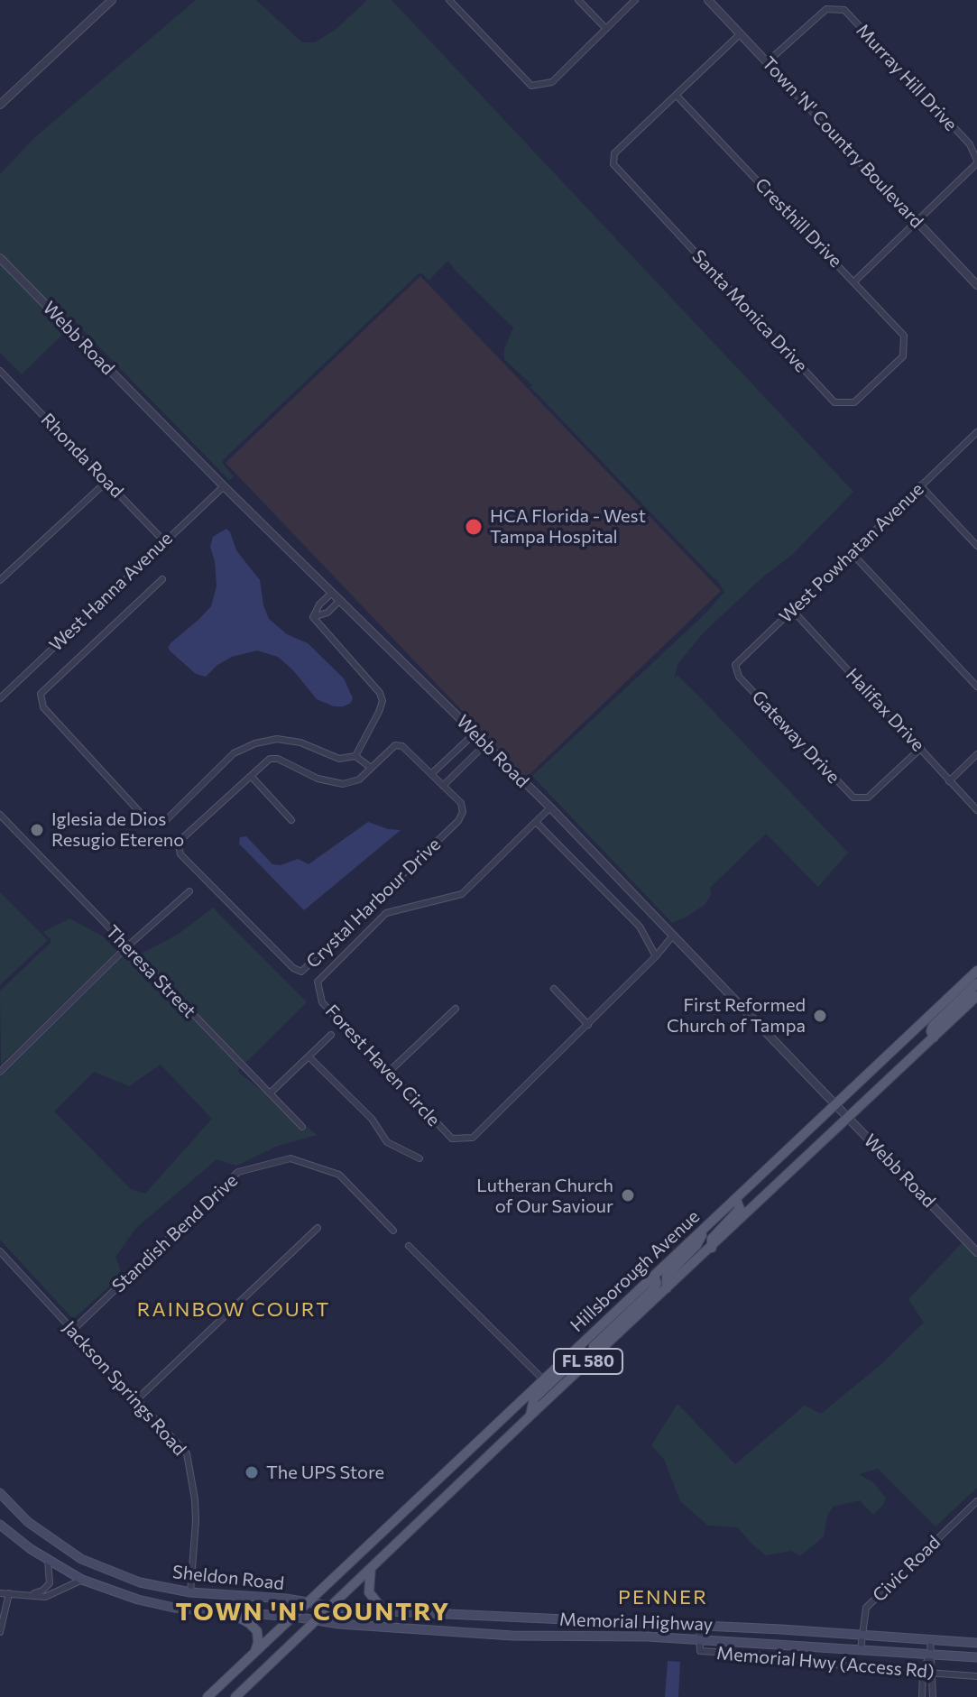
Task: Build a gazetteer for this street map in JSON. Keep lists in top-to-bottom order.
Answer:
{
  "streets": {
    "main road": [
      "Hillsborough Avenue",
      "FL 580",
      "Sheldon Road",
      "Memorial Highway"
    ],
    "street": [
      "Murray Hill Drive",
      "Town 'N' Country Boulevard",
      "Cresthill Drive",
      "Santa Monica Drive",
      "Webb Road",
      "Rhonda Road",
      "West Powhatan Avenue",
      "West Hanna Avenue",
      "Halifax Drive",
      "Gateway Drive",
      "Crystal Harbour Drive",
      "Theresa Street",
      "Forest Haven Circle",
      "Standish Bend Drive",
      "Jackson Springs Road",
      "Civic Road",
      "Memorial Hwy (Access Rd)"
    ]
  },
  "crossings": [
    ["Murray Hill Drive", "Town 'N' Country Boulevard"],
    ["Cresthill Drive", "Santa Monica Drive"],
    ["Webb Road", "West Hanna Avenue"],
    ["Webb Road", "Forest Haven Circle"],
    ["Webb Road", "Hillsborough Avenue"],
    ["Rhonda Road", "West Hanna Avenue"],
    ["West Powhatan Avenue", "Halifax Drive"],
    ["West Powhatan Avenue", "Gateway Drive"],
    ["Halifax Drive", "Gateway Drive"],
    ["Standish Bend Drive", "Jackson Springs Road"],
    ["Hillsborough Avenue", "FL 580"],
    ["Hillsborough Avenue", "Sheldon Road"],
    ["Hillsborough Avenue", "Memorial Highway"],
    ["FL 580", "Memorial Highway"],
    ["Jackson Springs Road", "Sheldon Road"],
    ["Civic Road", "Memorial Highway"],
    ["Sheldon Road", "Memorial Highway"],
    ["Memorial Highway", "Memorial Hwy (Access Rd)"]
  ],
  "districts": ["RAINBOW COURT", "PENNER", "TOWN 'N' COUNTRY"],
  "places": [
    "HCA Florida - West Tampa Hospital",
    "Iglesia de Dios Resugio Etereno",
    "First Reformed Church of Tampa",
    "Lutheran Church of Our Saviour",
    "The UPS Store"
  ]
}
